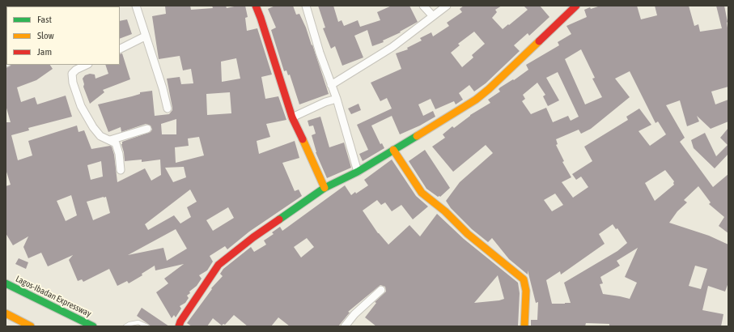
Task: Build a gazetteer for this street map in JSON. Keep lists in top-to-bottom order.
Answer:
{
  "streets": {
    "main road": ["Lagos-Ibadan Expressway"]
  },
  "legend": ["Fast", "Slow", "Jam"]
}
